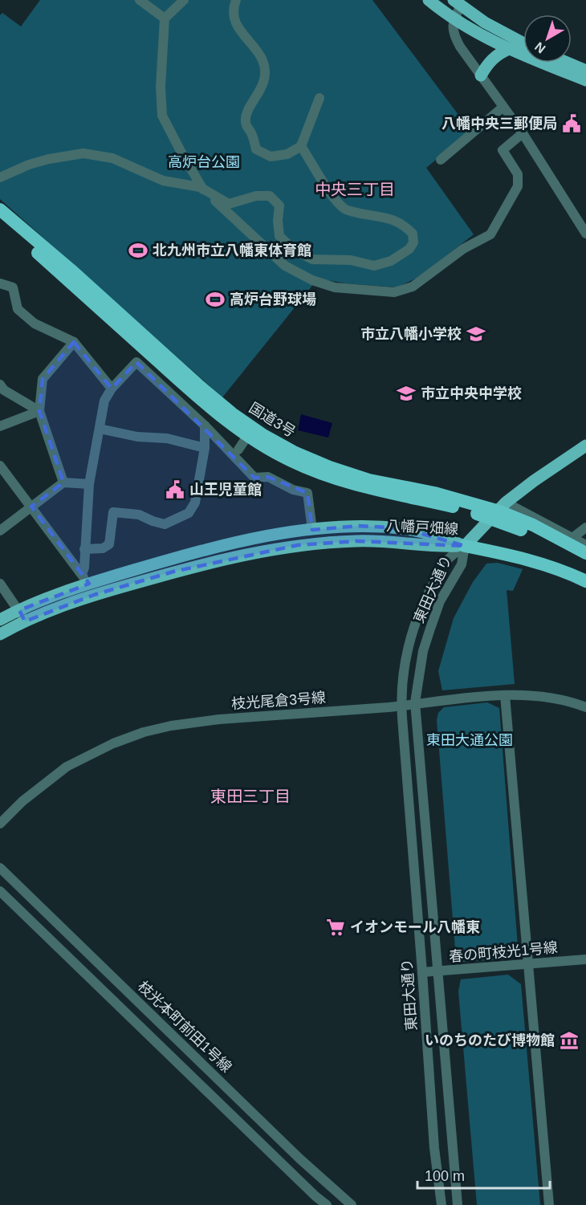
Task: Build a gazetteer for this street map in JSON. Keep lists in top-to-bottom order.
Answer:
{
  "streets": {
    "highway": ["国道3号"],
    "main road": ["八幡戸畑線"],
    "street": [
      "東田大通り",
      "枝光尾倉3号線",
      "春の町枝光1号線",
      "枝光本町前田1号線"
    ]
  },
  "crossings": [
    ["八幡戸畑線", "東田大通り"],
    ["東田大通り", "枝光尾倉3号線"],
    ["東田大通り", "春の町枝光1号線"]
  ],
  "districts": ["中央三丁目", "東田三丁目"],
  "parks": ["高炉台公園", "東田大通公園"],
  "places": {
    "public building": ["八幡中央三郵便局", "山王児童館"],
    "sports": ["北九州市立八幡東体育館", "高炉台野球場"],
    "school or university": ["市立八幡小学校", "市立中央中学校"],
    "supermarket": ["イオンモール八幡東"],
    "museum": ["いのちのたび博物館"]
  },
  "scale_bar": "100 m",
  "north": "bottom left"
}
